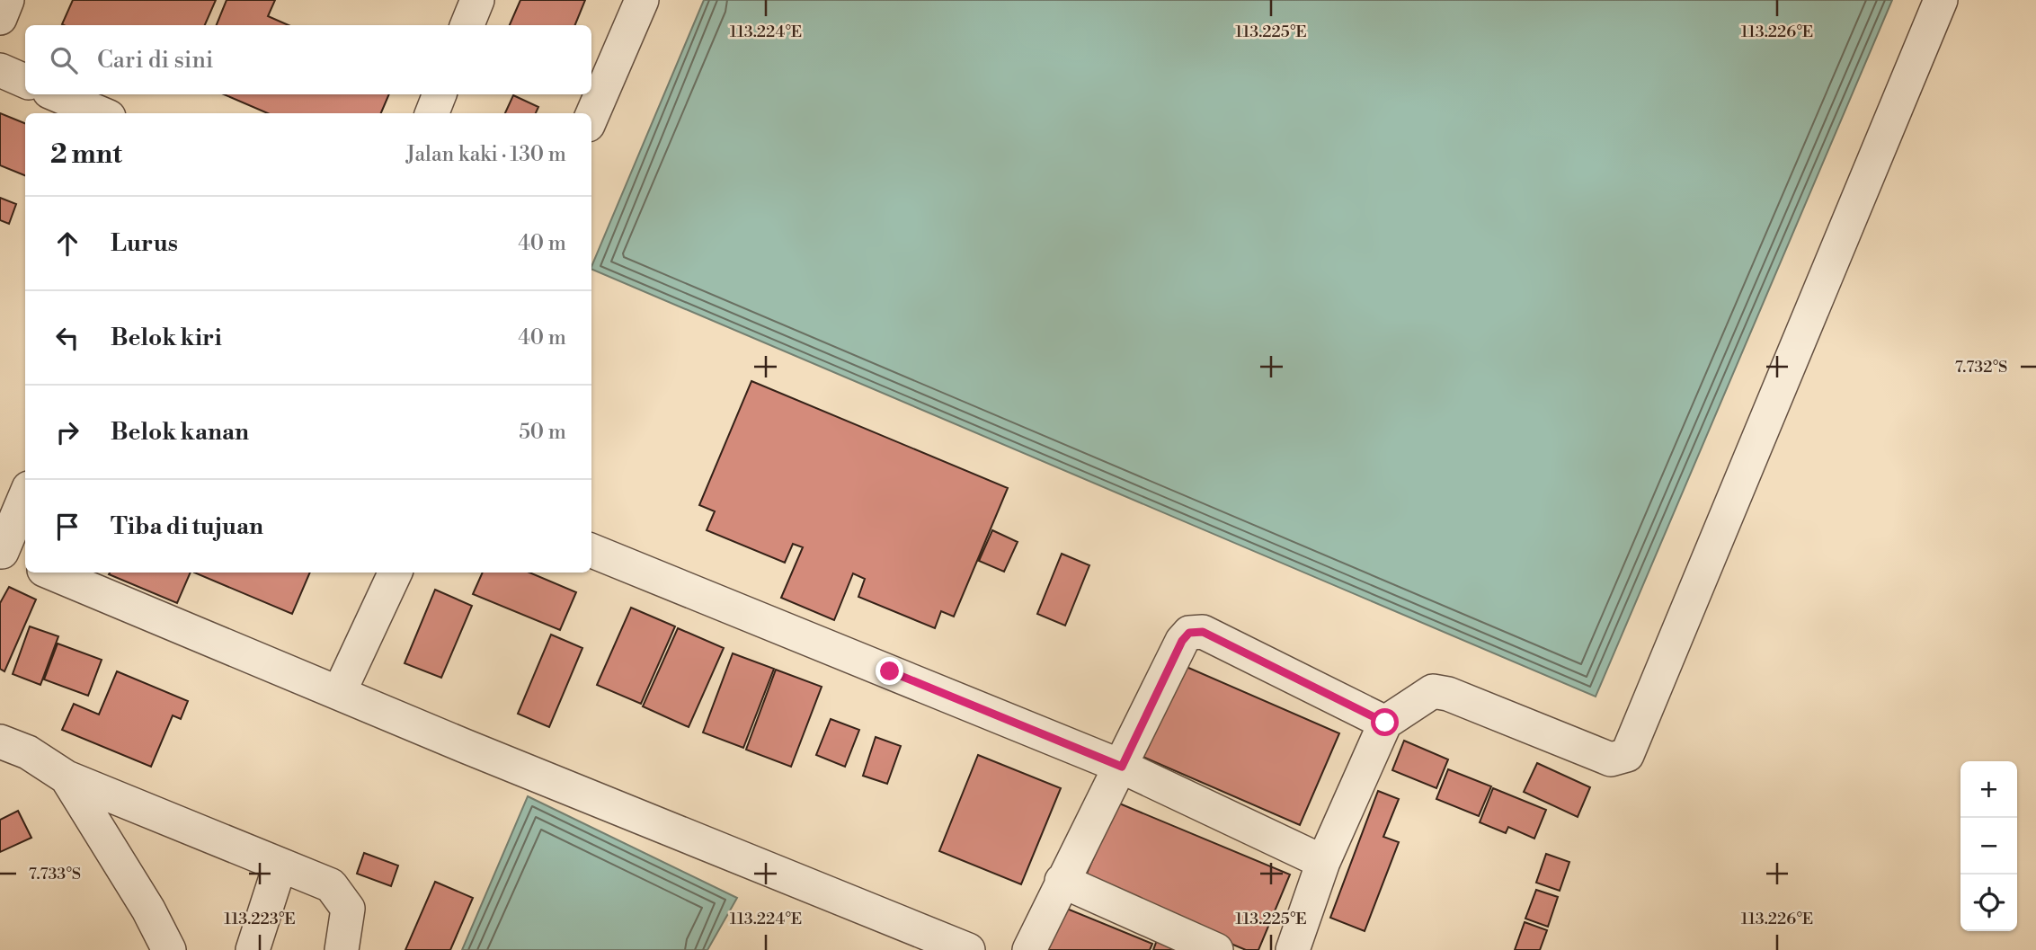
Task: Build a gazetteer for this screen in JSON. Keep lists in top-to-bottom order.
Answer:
{
  "page": {
    "search": "Cari di sini",
    "heading": ["2 mnt", "Jalan kaki · 130 m"],
    "list": [
      ["Lurus", "40 m"],
      ["Belok kiri", "40 m"],
      ["Belok kanan", "50 m"],
      "Tiba di tujuan"
    ],
    "map_buttons": ["+", "−"]
  },
  "coordinates": [
    "113.224°E",
    "113.225°E",
    "113.226°E",
    "7.732°S",
    "7.733°S",
    "113.223°E"
  ]
}
